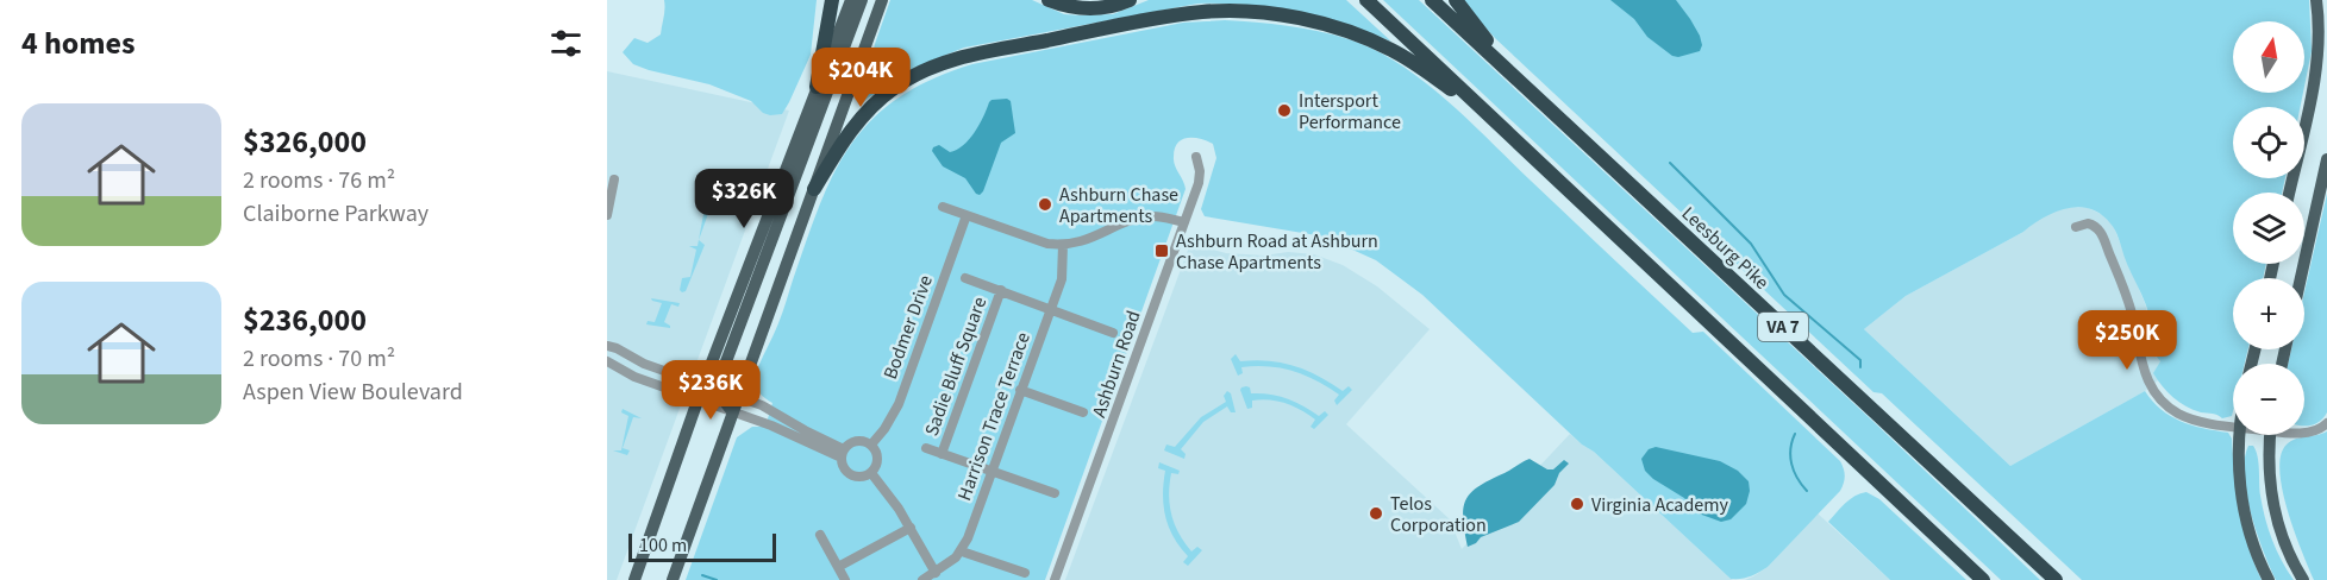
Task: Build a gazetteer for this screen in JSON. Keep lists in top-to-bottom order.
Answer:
{
  "streets": {
    "highway": ["Leesburg Pike", "VA 7"],
    "street": [
      "Bodmer Drive",
      "Ashburn Road",
      "Sadie Bluff Square",
      "Harrison Trace Terrace"
    ]
  },
  "crossings": [
    ["Sadie Bluff Square", "Harrison Trace Terrace"]
  ],
  "places": {
    "other": [
      "Intersport Performance",
      "Ashburn Chase Apartments",
      "Virginia Academy",
      "Telos Corporation"
    ],
    "transit": ["Ashburn Road at Ashburn Chase Apartments"]
  },
  "scale_bar": "100 m",
  "north": "top",
  "page": {
    "heading": "4 homes",
    "map_buttons": ["+", "−"],
    "price": [
      "$204K",
      "$326K",
      "$250K",
      "$236K"
    ],
    "list": [
      {
        "name": "$326,000",
        "note": "2 rooms · 76 m² · Claiborne Parkway"
      },
      {
        "name": "$236,000",
        "note": "2 rooms · 70 m² · Aspen View Boulevard"
      }
    ],
    "scale": "100 m"
  }
}
